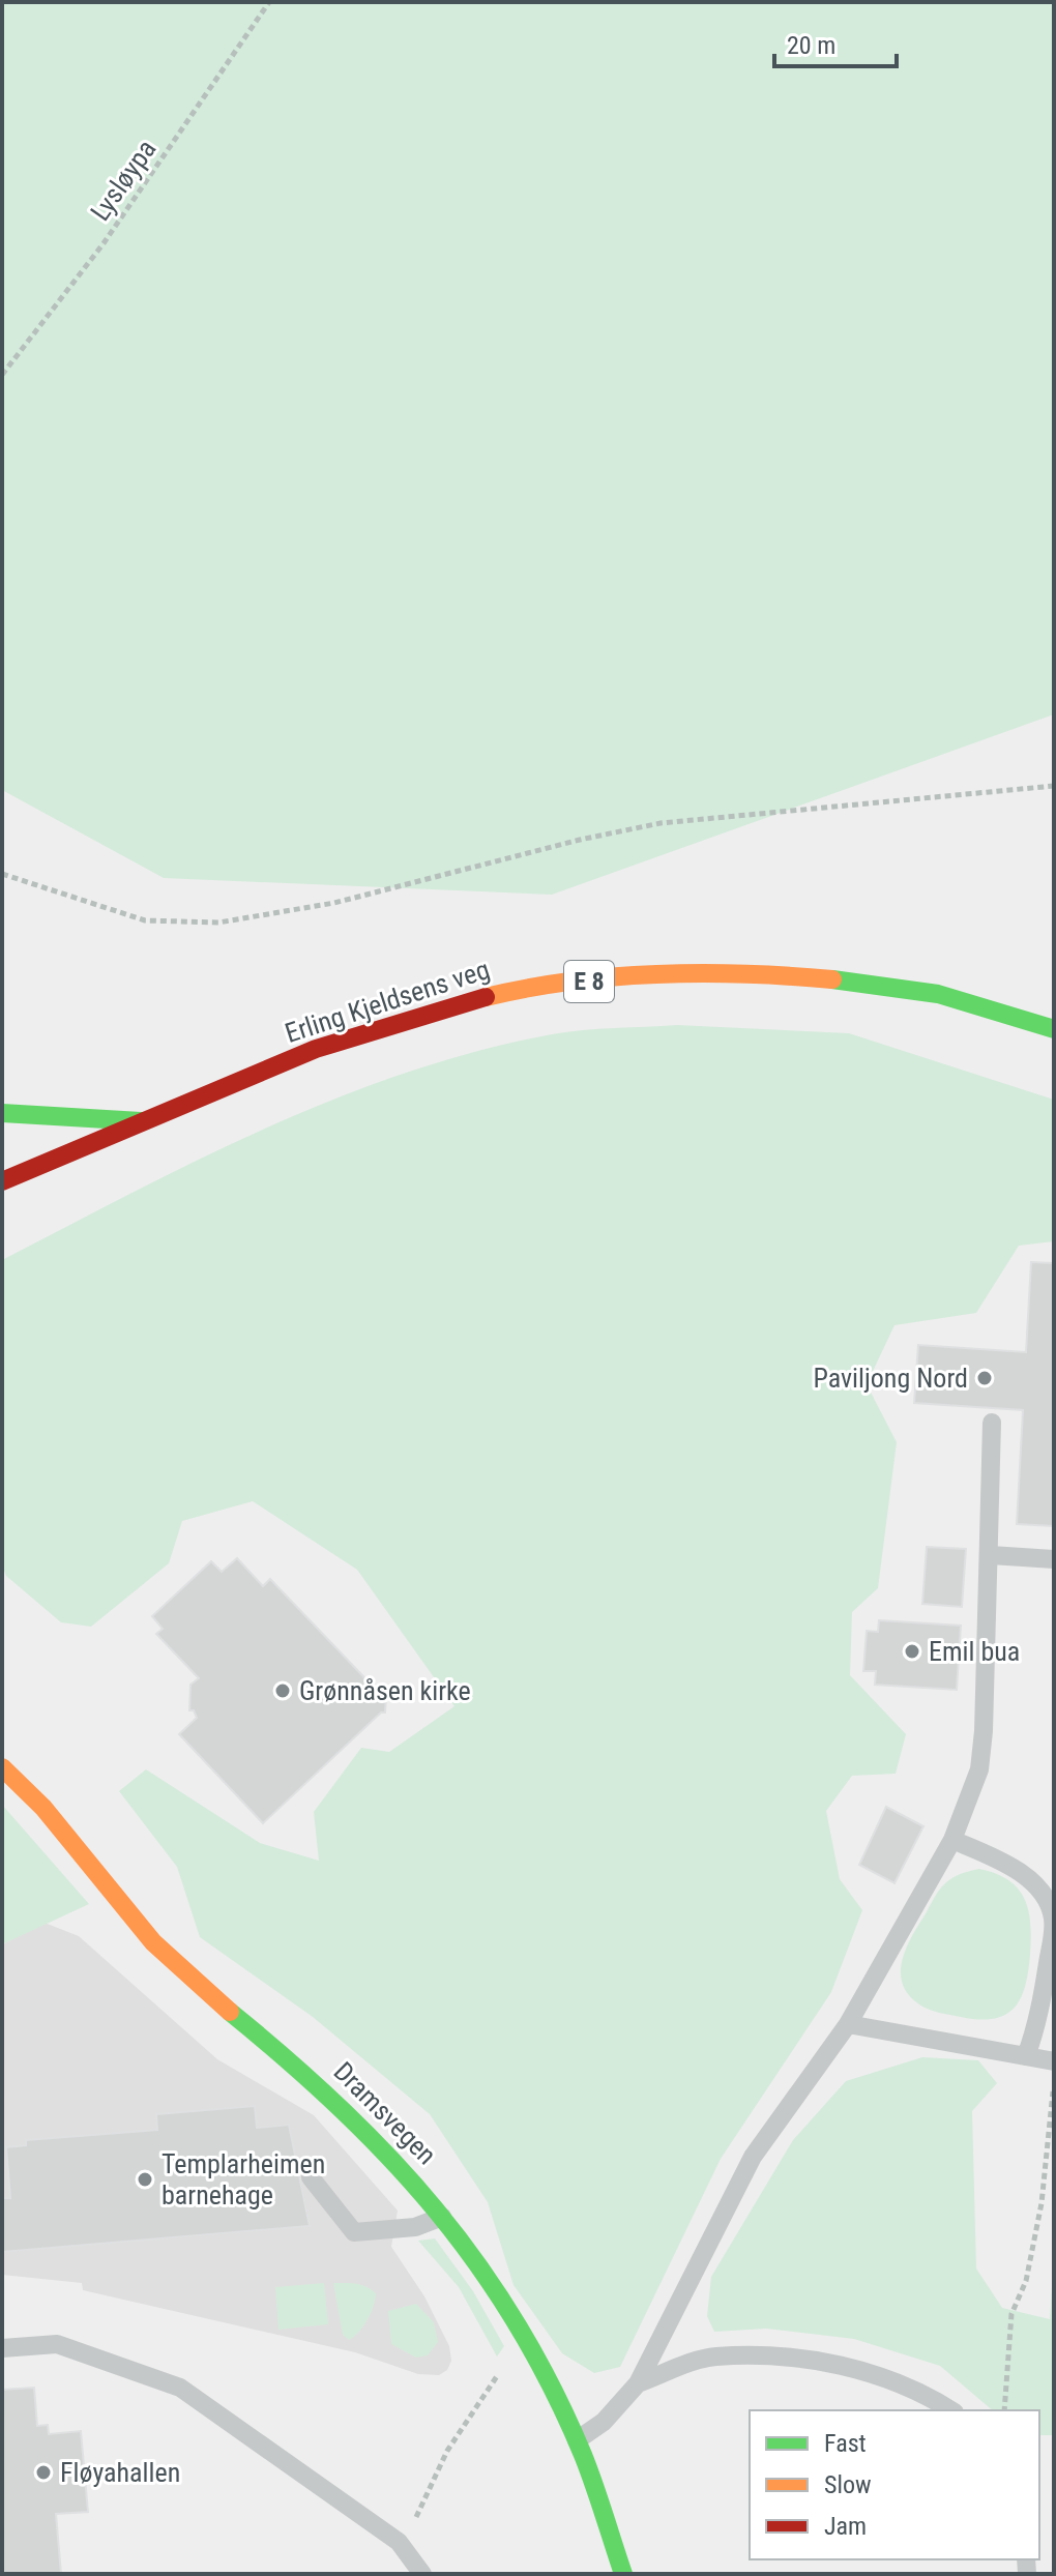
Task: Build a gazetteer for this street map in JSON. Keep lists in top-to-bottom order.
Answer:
{
  "streets": {
    "main road": ["E 8", "Erling Kjeldsens veg", "Dramsvegen"],
    "path": ["Lysløypa"]
  },
  "places": [
    "Paviljong Nord",
    "Emil bua",
    "Grønnåsen kirke",
    "Templarheimen barnehage",
    "Fløyahallen"
  ],
  "legend": ["Fast", "Slow", "Jam"],
  "scale_bar": "20 m"
}
